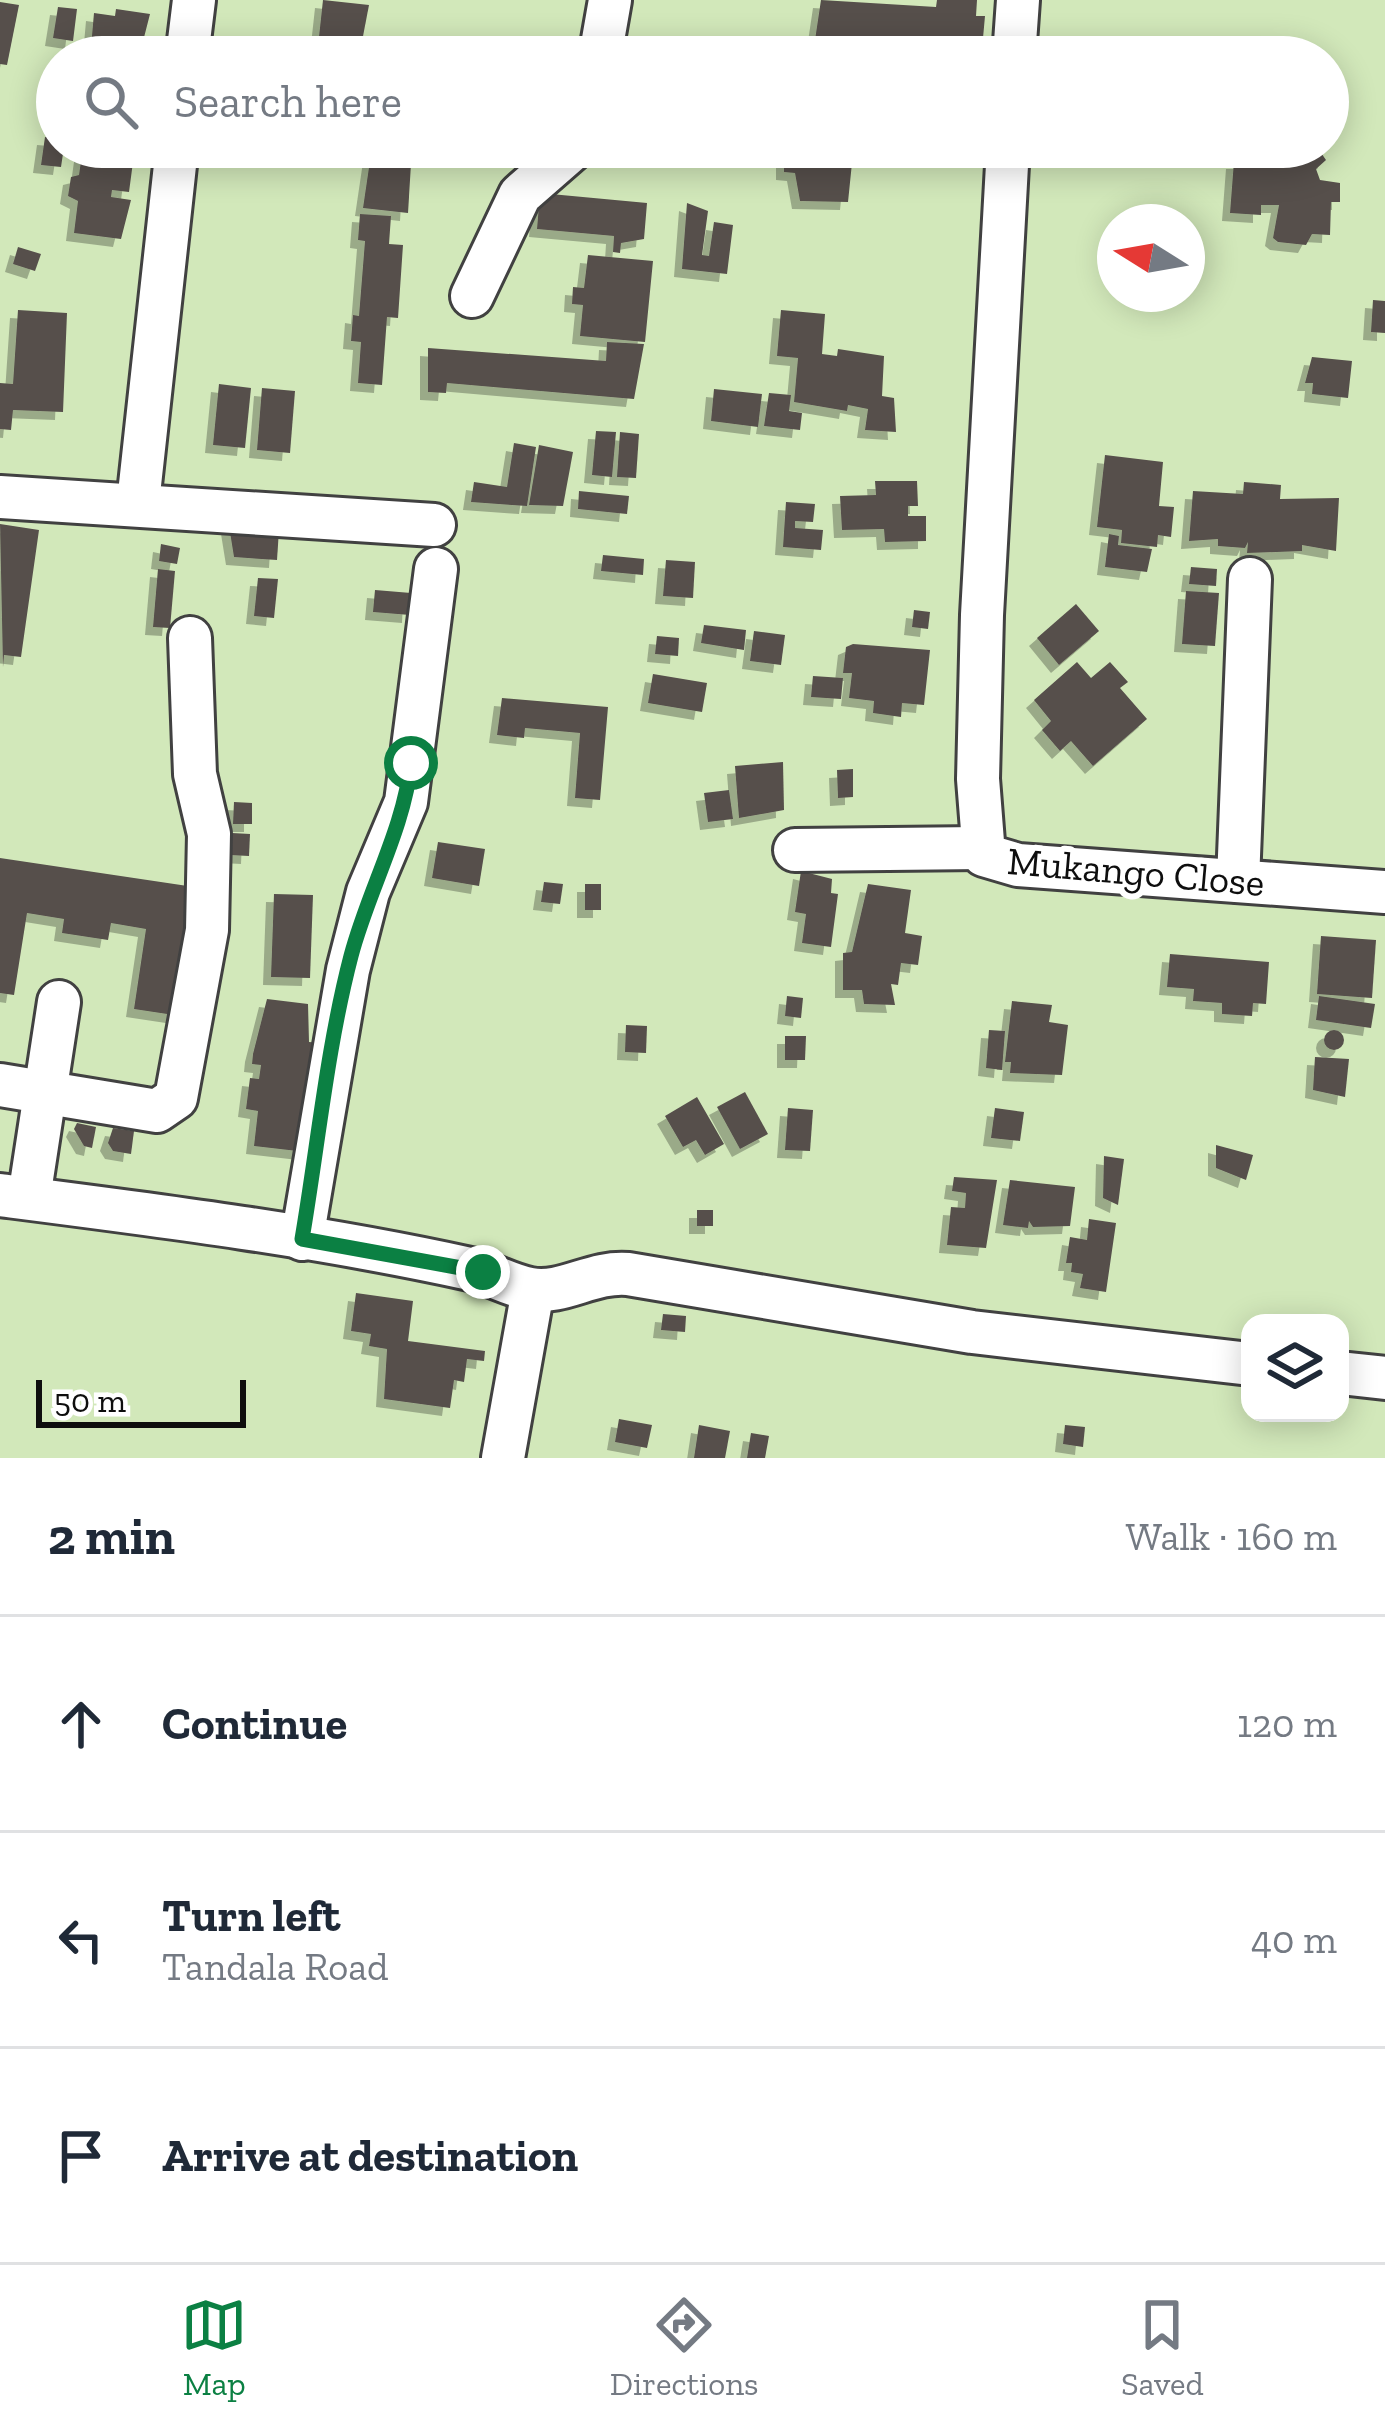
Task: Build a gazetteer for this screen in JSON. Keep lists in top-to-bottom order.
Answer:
{
  "streets": {
    "street": ["Mukango Close"]
  },
  "scale_bar": "50 m",
  "north": "left",
  "page": {
    "search": "Search here",
    "scale": "50 m",
    "heading": ["2 min", "Walk · 160 m"],
    "list": [
      ["Continue", "120 m"],
      ["Turn left", "Tandala Road", "40 m"],
      "Arrive at destination"
    ],
    "nav": ["Map", "Directions", "Saved"]
  }
}
